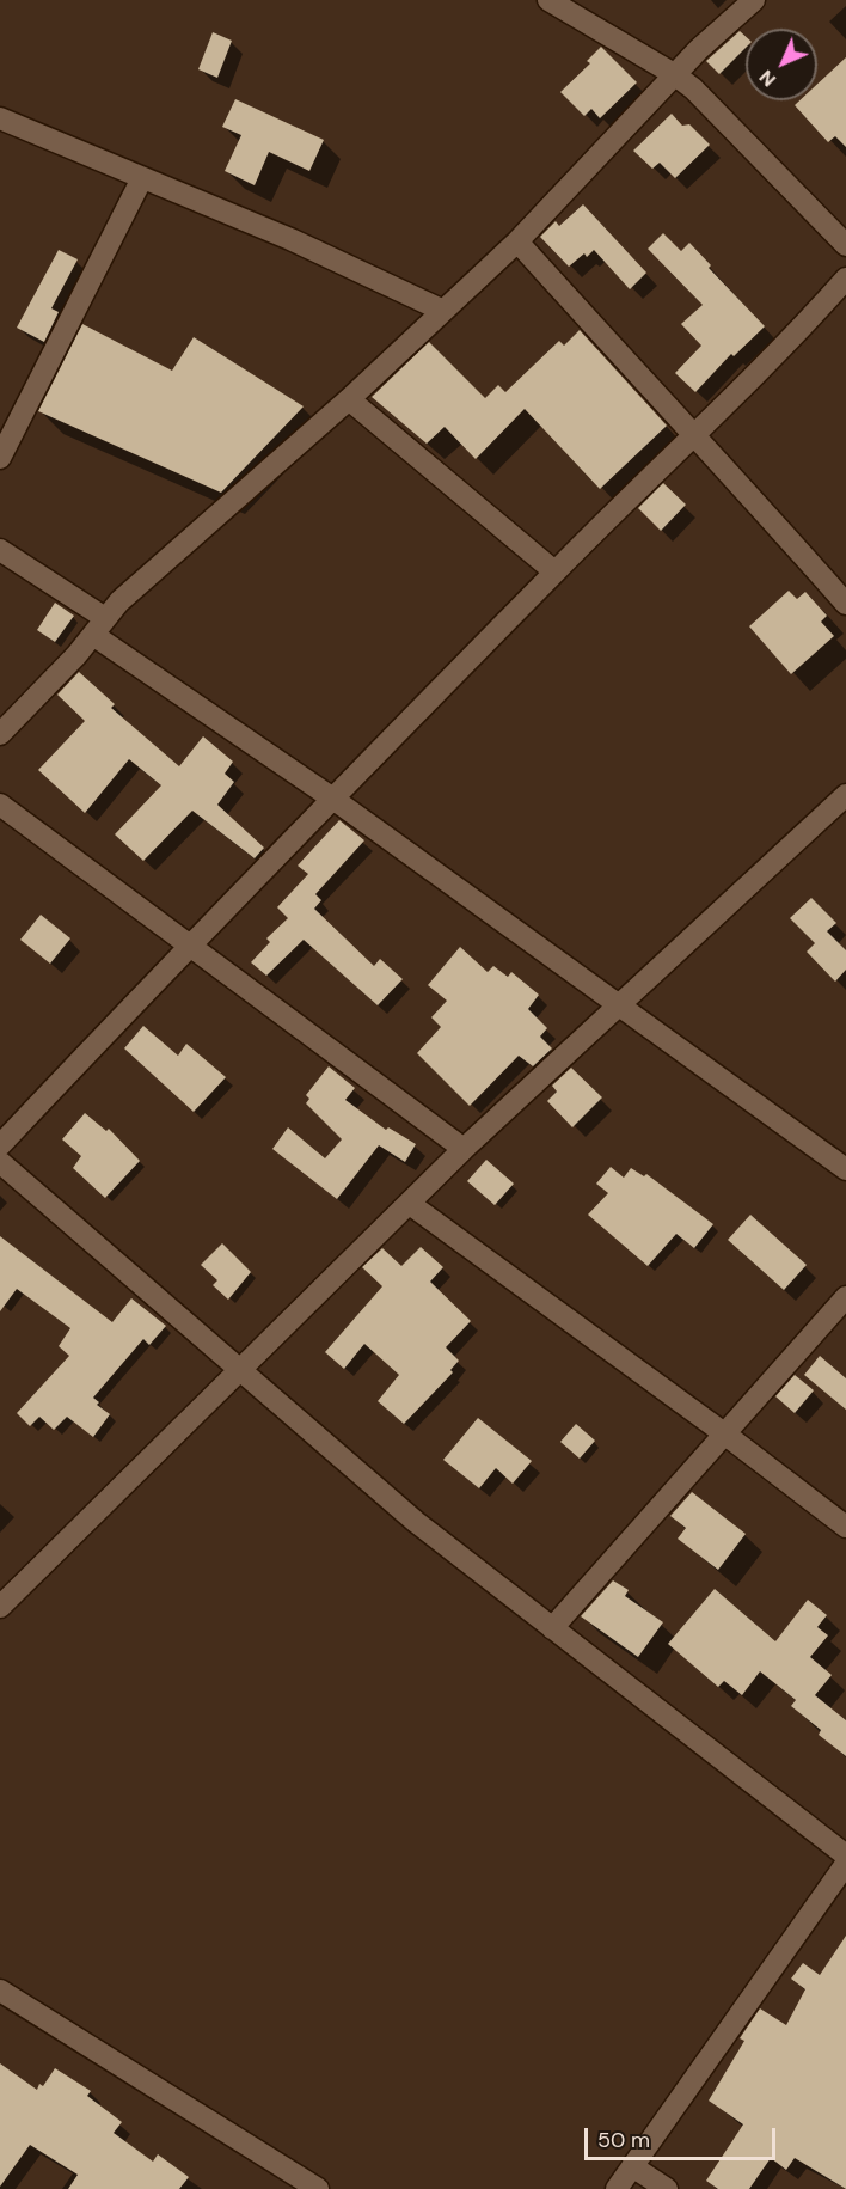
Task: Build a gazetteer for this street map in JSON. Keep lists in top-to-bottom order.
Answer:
{
  "scale_bar": "50 m",
  "north": "bottom left"
}
